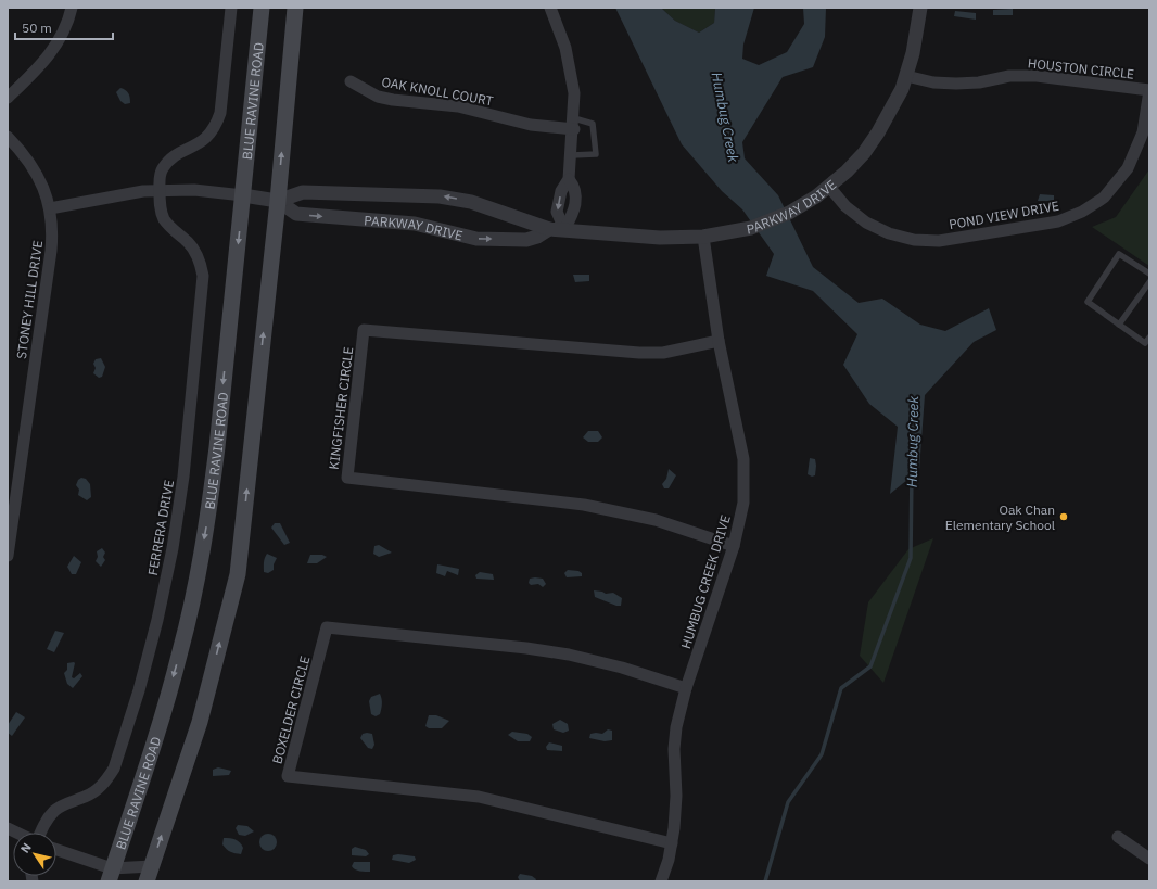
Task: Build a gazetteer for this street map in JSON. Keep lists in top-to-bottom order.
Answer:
{
  "streets": {
    "main road": ["BLUE RAVINE ROAD"],
    "street": [
      "HOUSTON CIRCLE",
      "OAK KNOLL COURT",
      "PARKWAY DRIVE",
      "POND VIEW DRIVE",
      "STONEY HILL DRIVE",
      "KINGFISHER CIRCLE",
      "FERRERA DRIVE",
      "HUMBUG CREEK DRIVE",
      "BOXELDER CIRCLE"
    ]
  },
  "crossings": [
    ["HOUSTON CIRCLE", "PARKWAY DRIVE"],
    ["HOUSTON CIRCLE", "POND VIEW DRIVE"],
    ["BLUE RAVINE ROAD", "PARKWAY DRIVE"],
    ["PARKWAY DRIVE", "POND VIEW DRIVE"],
    ["PARKWAY DRIVE", "HUMBUG CREEK DRIVE"],
    ["KINGFISHER CIRCLE", "HUMBUG CREEK DRIVE"],
    ["HUMBUG CREEK DRIVE", "BOXELDER CIRCLE"]
  ],
  "water": ["Humbug Creek"],
  "places": ["Oak Chan Elementary School"],
  "scale_bar": "50 m",
  "north": "top left"
}
